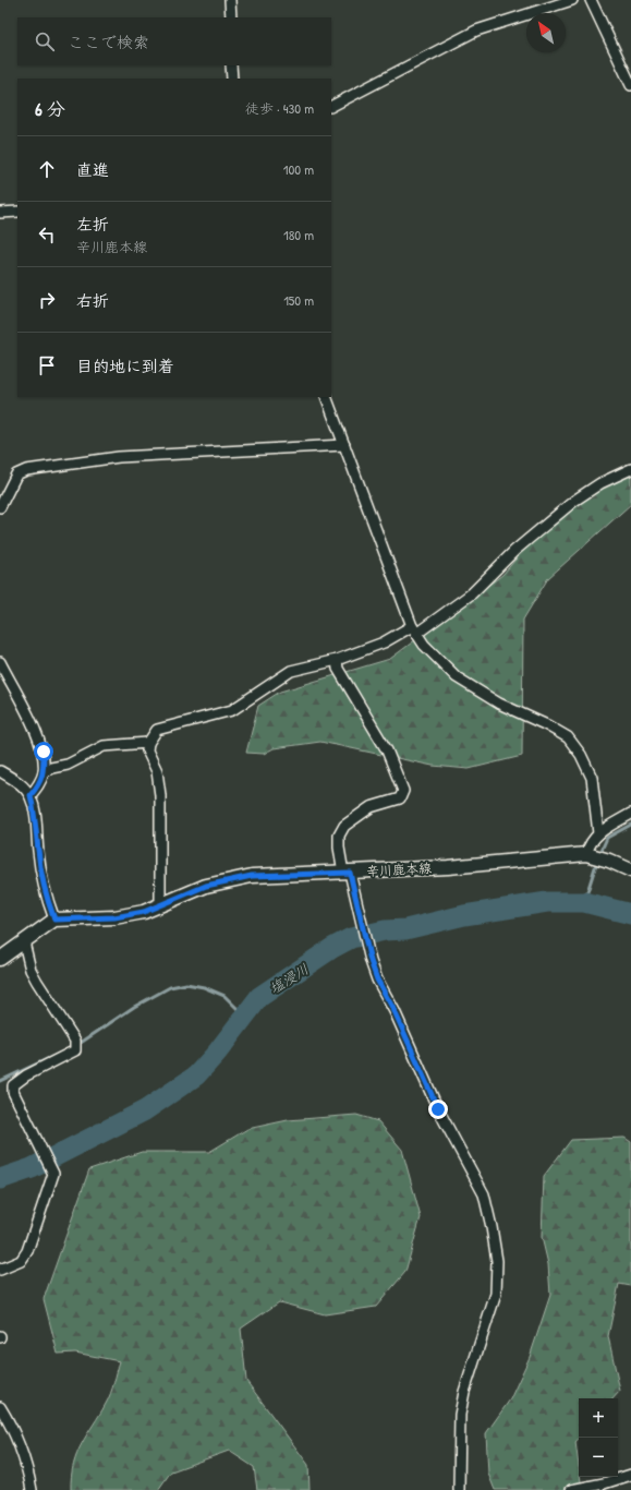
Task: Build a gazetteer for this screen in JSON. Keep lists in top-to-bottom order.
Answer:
{
  "streets": {
    "main road": ["辛川鹿本線"]
  },
  "water": ["塩浸川"],
  "north": "top left",
  "page": {
    "search": "ここで検索",
    "heading": ["6 分", "徒歩 · 430 m"],
    "list": [
      ["直進", "100 m"],
      ["左折", "辛川鹿本線", "180 m"],
      ["右折", "150 m"],
      "目的地に到着"
    ],
    "map_buttons": ["+", "−"]
  }
}
